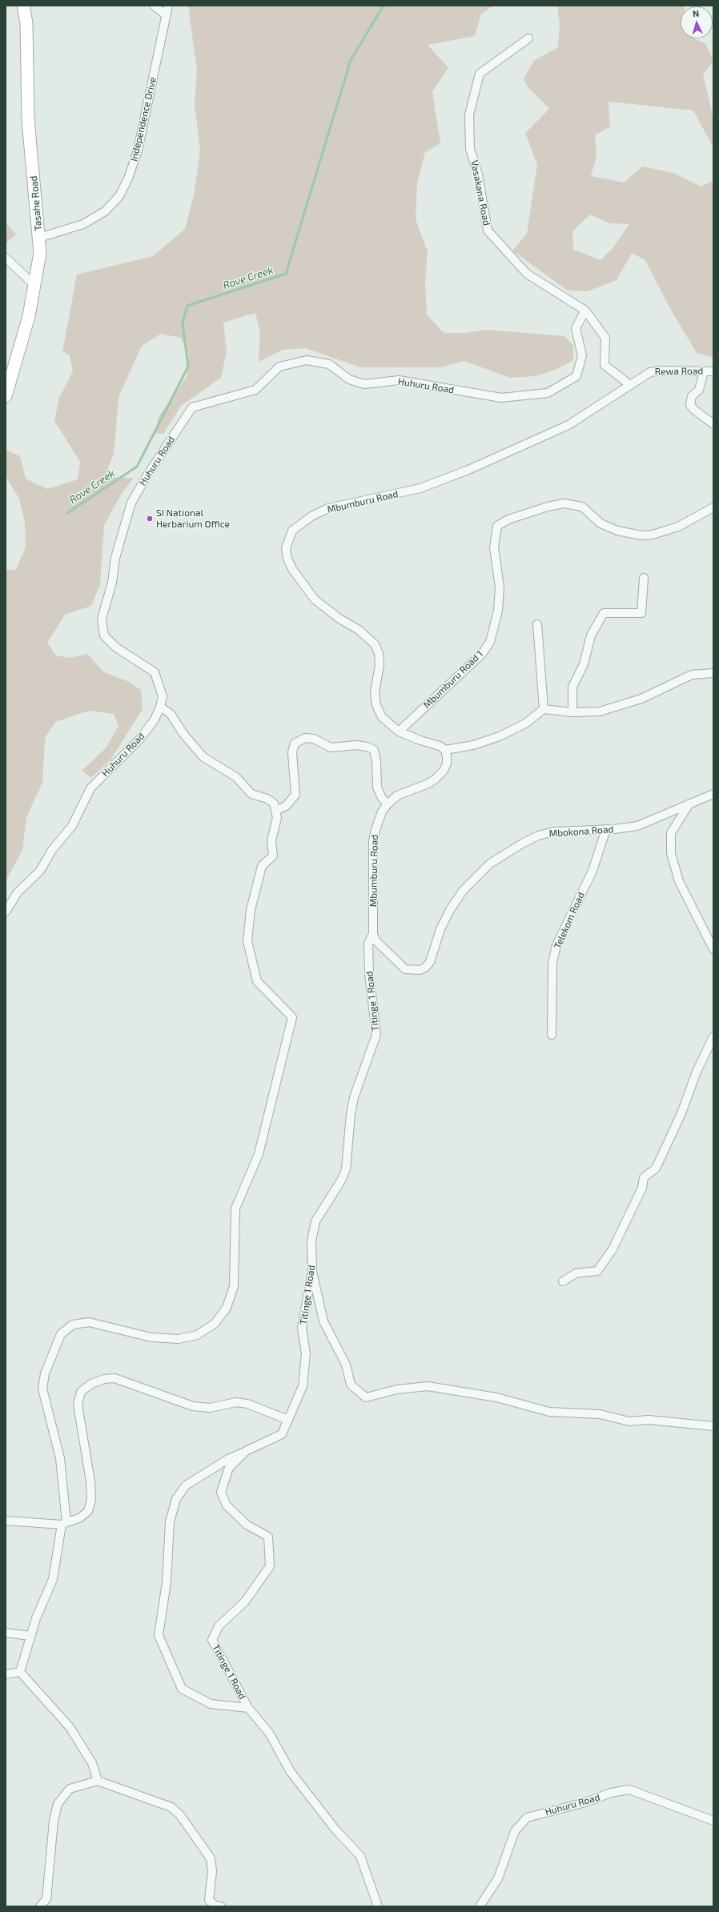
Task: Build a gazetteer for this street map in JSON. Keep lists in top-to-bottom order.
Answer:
{
  "streets": {
    "street": [
      "Independence Drive",
      "Vasakana Road",
      "Tasahe Road",
      "Rewa Road",
      "Huhuru Road",
      "Mbumburu Road",
      "Mbumburu Road 1",
      "Mbokona Road",
      "Telekom Road",
      "Titinge 1 Road"
    ]
  },
  "crossings": [
    ["Independence Drive", "Tasahe Road"],
    ["Vasakana Road", "Rewa Road"],
    ["Vasakana Road", "Huhuru Road"],
    ["Vasakana Road", "Mbumburu Road"],
    ["Rewa Road", "Mbumburu Road"],
    ["Mbumburu Road", "Mbumburu Road 1"],
    ["Mbumburu Road", "Mbokona Road"],
    ["Mbumburu Road", "Titinge 1 Road"],
    ["Mbokona Road", "Telekom Road"],
    ["Mbokona Road", "Titinge 1 Road"]
  ],
  "water": ["Rove Creek"],
  "places": ["SI National Herbarium Office"],
  "north": "top"
}
